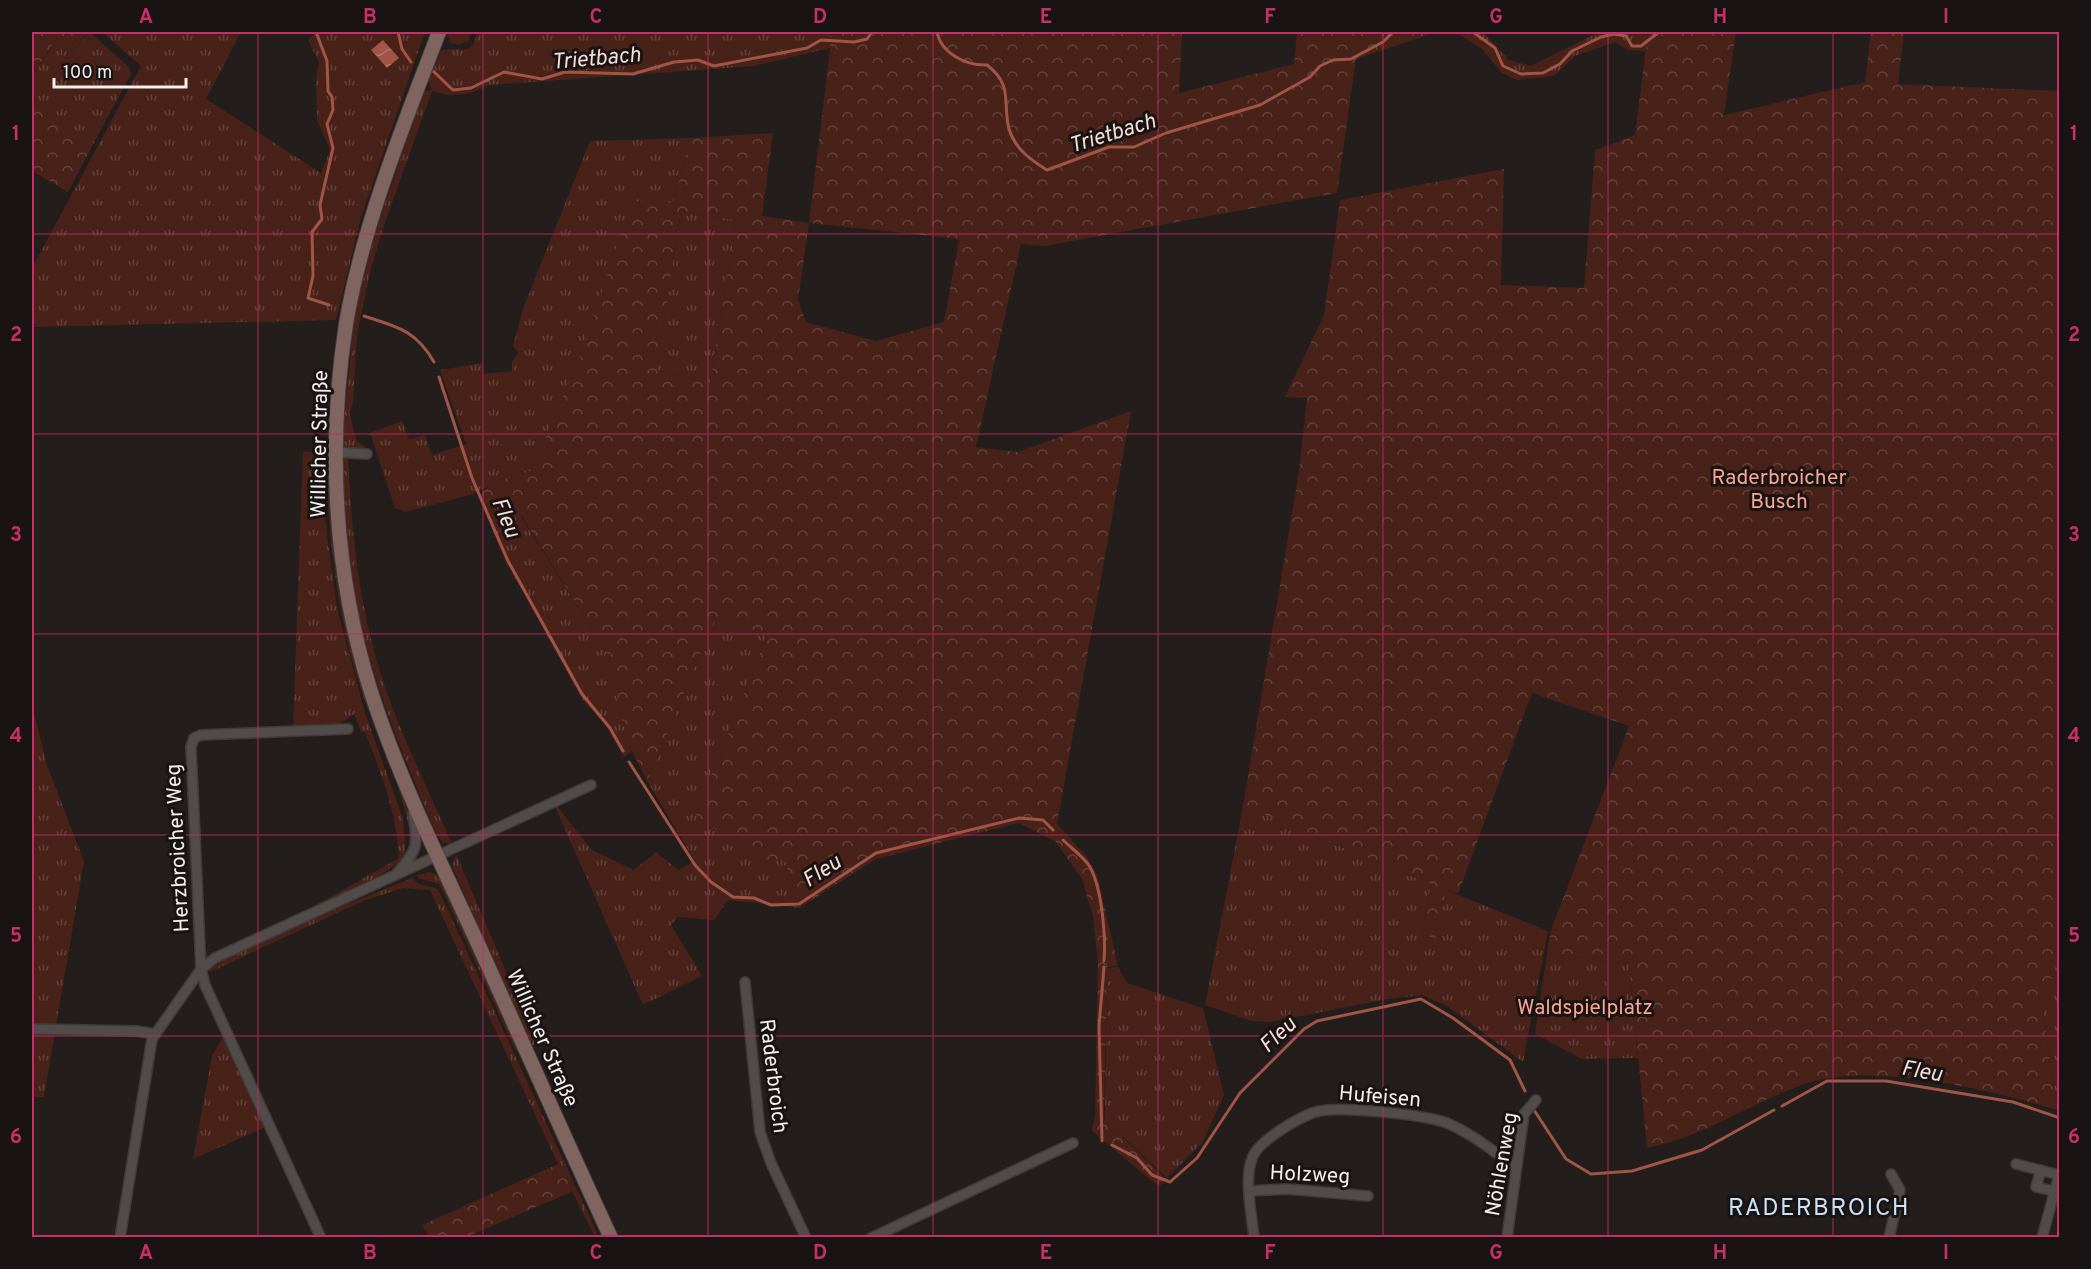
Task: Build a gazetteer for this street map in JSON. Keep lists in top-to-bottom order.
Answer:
{
  "streets": {
    "main road": ["Willicher Straße"],
    "street": [
      "Herzbroicher Weg",
      "Raderbroich",
      "Hufeisen",
      "Nöhlenweg",
      "Holzweg"
    ]
  },
  "crossings": [
    ["Hufeisen", "Nöhlenweg"],
    ["Hufeisen", "Holzweg"]
  ],
  "districts": ["RADERBROICH"],
  "water": ["Trietbach", "Fleu"],
  "parks": ["Raderbroicher Busch", "Waldspielplatz"],
  "scale_bar": "100 m",
  "grid": {
    "columns": [
      "A",
      "B",
      "C",
      "D",
      "E",
      "F",
      "G",
      "H",
      "I"
    ],
    "rows": [
      "1",
      "2",
      "3",
      "4",
      "5",
      "6"
    ]
  }
}
